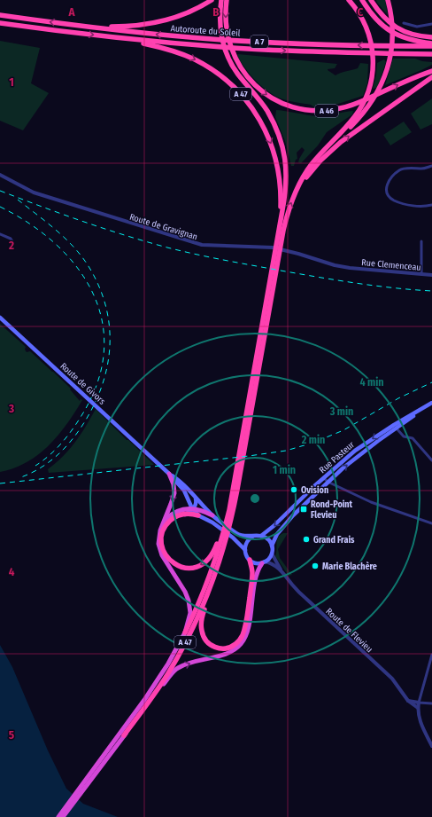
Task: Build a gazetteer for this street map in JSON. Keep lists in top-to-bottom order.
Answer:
{
  "streets": {
    "highway": [
      "Autoroute du Soleil",
      "A 7",
      "A 47",
      "A 46"
    ],
    "main road": ["Route de Givors", "Rue Pasteur"],
    "street": ["Route de Gravignan", "Rue Clemenceau", "Route de Flevieu"]
  },
  "crossings": [
    ["Autoroute du Soleil", "A 47"],
    ["A 47", "A 46"],
    ["Route de Gravignan", "Rue Clemenceau"],
    ["Rue Pasteur", "Route de Flevieu"]
  ],
  "places": {
    "other": ["Ovision", "Grand Frais", "Marie Blachère"],
    "transit": ["Rond-Point Flevieu"]
  },
  "grid": {
    "columns": ["A", "B", "C"],
    "rows": [
      "1",
      "2",
      "3",
      "4",
      "5"
    ]
  },
  "rings": [
    "4 min",
    "3 min",
    "2 min",
    "1 min"
  ]
}
